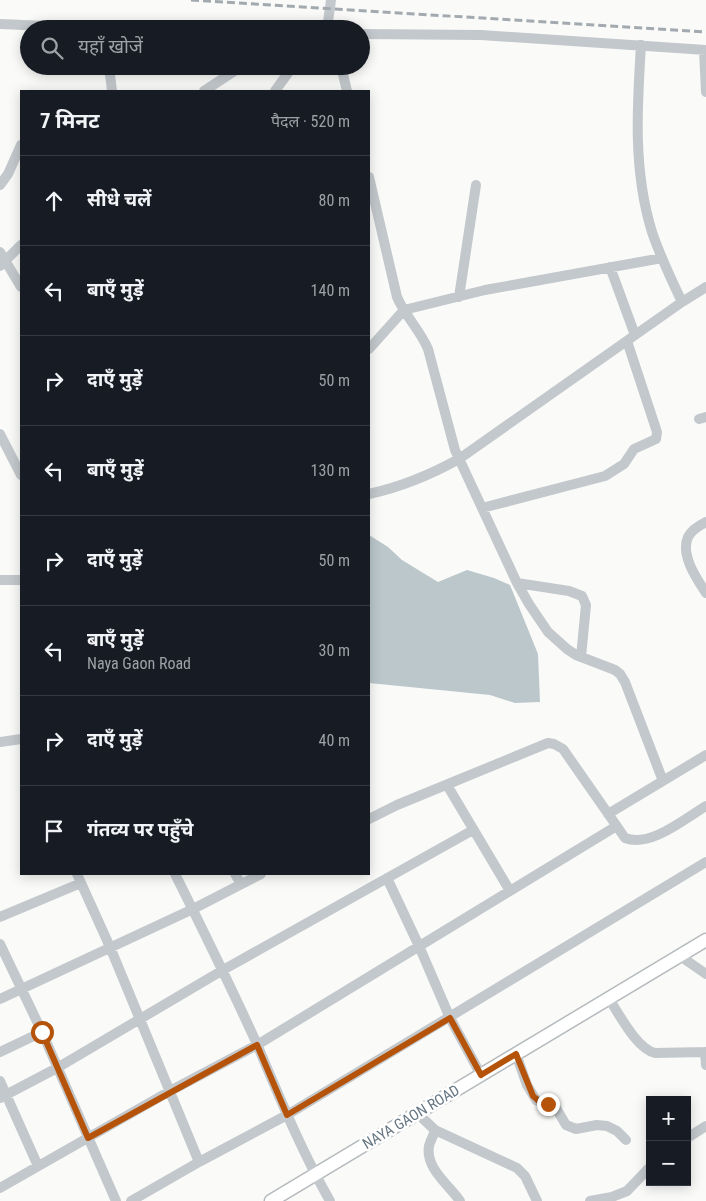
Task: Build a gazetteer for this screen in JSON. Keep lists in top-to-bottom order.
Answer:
{
  "streets": {
    "main road": ["NAYA GAON ROAD"]
  },
  "page": {
    "search": "यहाँ खोजें",
    "heading": ["7 मिनट", "पैदल · 520 m"],
    "list": [
      ["सीधे चलें", "80 m"],
      ["बाएँ मुड़ें", "140 m"],
      ["दाएँ मुड़ें", "50 m"],
      ["बाएँ मुड़ें", "130 m"],
      ["दाएँ मुड़ें", "50 m"],
      ["बाएँ मुड़ें", "Naya Gaon Road", "30 m"],
      ["दाएँ मुड़ें", "40 m"],
      "गंतव्य पर पहुँचे"
    ],
    "map_buttons": ["+", "−"]
  }
}
